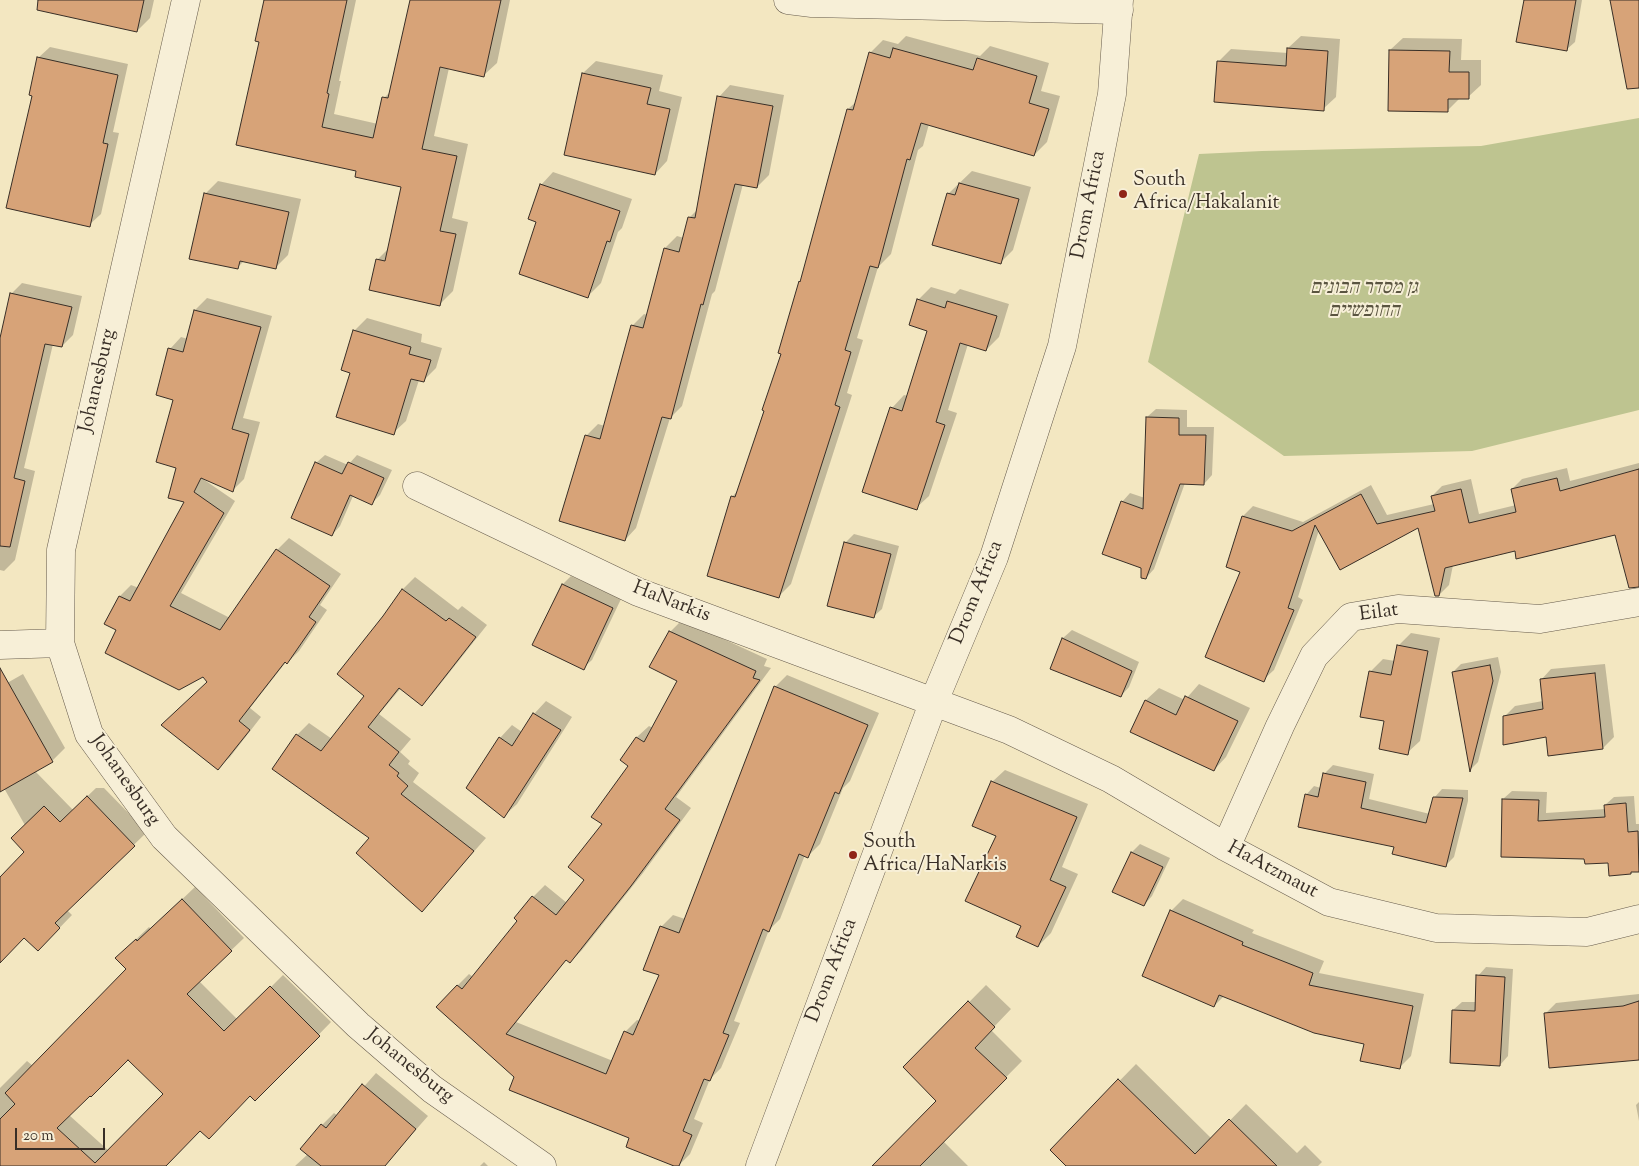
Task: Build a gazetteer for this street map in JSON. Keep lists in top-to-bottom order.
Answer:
{
  "streets": {
    "street": [
      "Drom Africa",
      "Johanesburg",
      "HaNarkis",
      "Eilat",
      "HaAtzmaut"
    ]
  },
  "crossings": [
    ["Drom Africa", "HaNarkis"],
    ["Drom Africa", "HaAtzmaut"],
    ["HaNarkis", "HaAtzmaut"],
    ["Eilat", "HaAtzmaut"]
  ],
  "parks": ["גן מסדר הבונים החופשיים"],
  "places": ["South Africa/Hakalanit", "South Africa/HaNarkis"],
  "scale_bar": "20 m"
}
